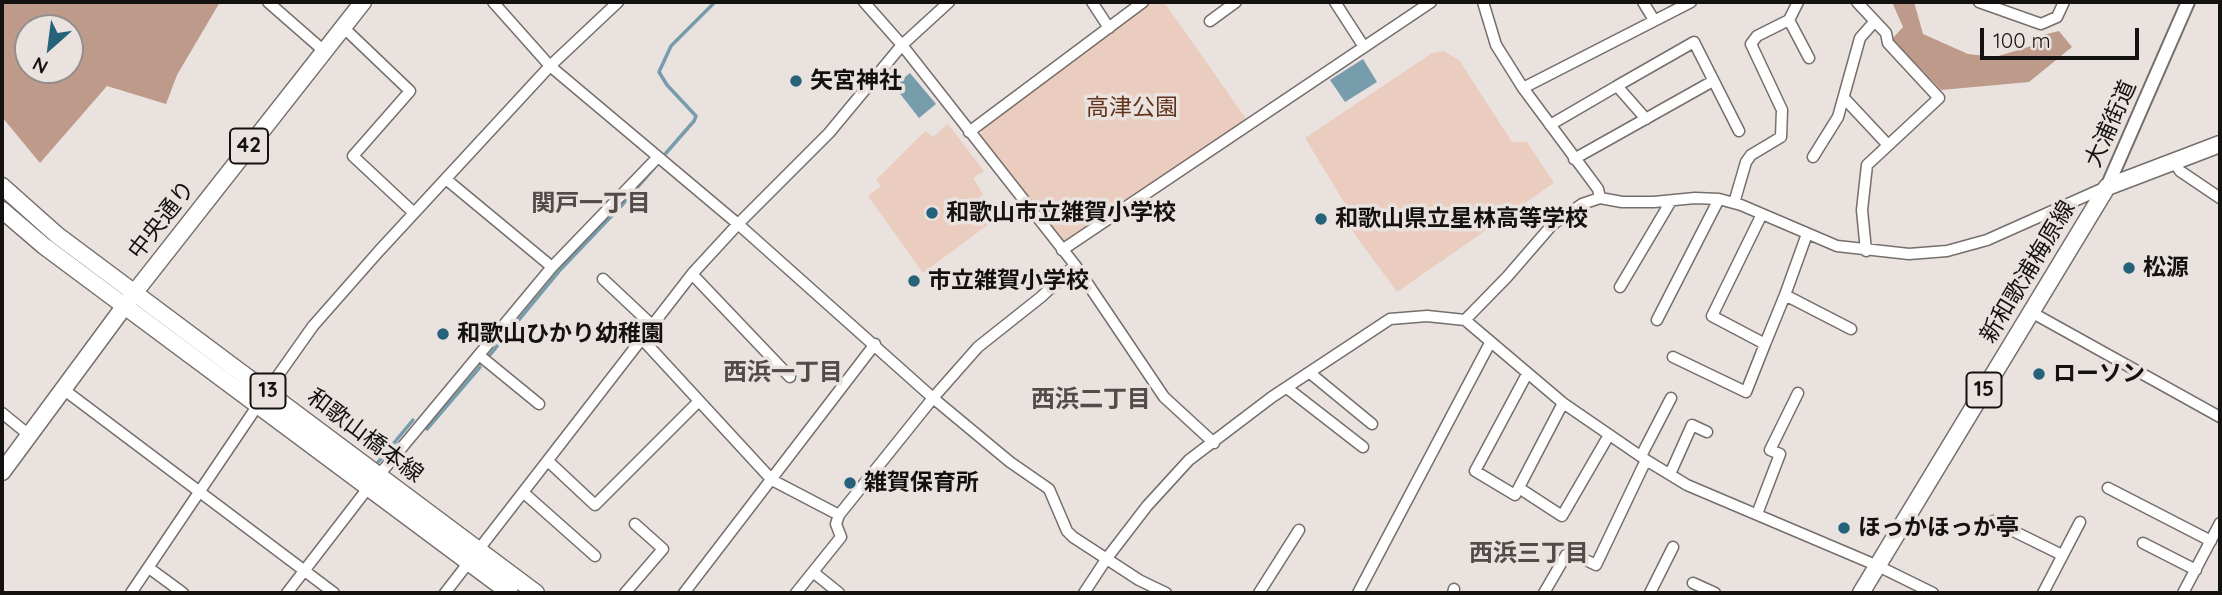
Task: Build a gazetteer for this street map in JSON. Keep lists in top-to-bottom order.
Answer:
{
  "streets": {
    "main road": [
      "42",
      "中央通り",
      "新和歌浦梅原線",
      "15",
      "13",
      "和歌山橋本線"
    ],
    "street": ["大浦街道"]
  },
  "crossings": [
    ["大浦街道", "新和歌浦梅原線"],
    ["中央通り", "和歌山橋本線"]
  ],
  "districts": [
    "関戸一丁目",
    "西浜一丁目",
    "西浜二丁目",
    "西浜三丁目"
  ],
  "parks": ["高津公園"],
  "places": [
    "矢宮神社",
    "和歌山市立雑賀小学校",
    "和歌山県立星林高等学校",
    "松源",
    "市立雑賀小学校",
    "和歌山ひかり幼稚園",
    "ローソン",
    "雑賀保育所",
    "ほっかほっか亭"
  ],
  "scale_bar": "100 m",
  "north": "bottom left"
}
